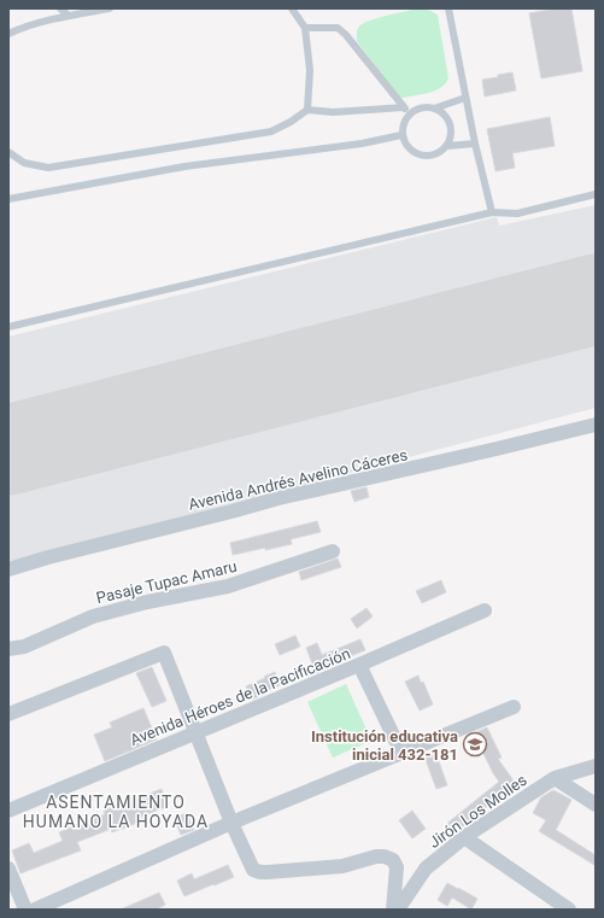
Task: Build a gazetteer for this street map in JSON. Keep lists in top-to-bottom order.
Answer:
{
  "streets": {
    "street": [
      "Avenida Andrés Avelino Cáceres",
      "Pasaje Tupac Amaru",
      "Avenida Héroes de la Pacificación",
      "Jirón Los Molles"
    ]
  },
  "districts": ["ASENTAMIENTO HUMANO LA HOYADA"],
  "places": {
    "school or university": ["Institución educativa inicial 432-181"]
  }
}
